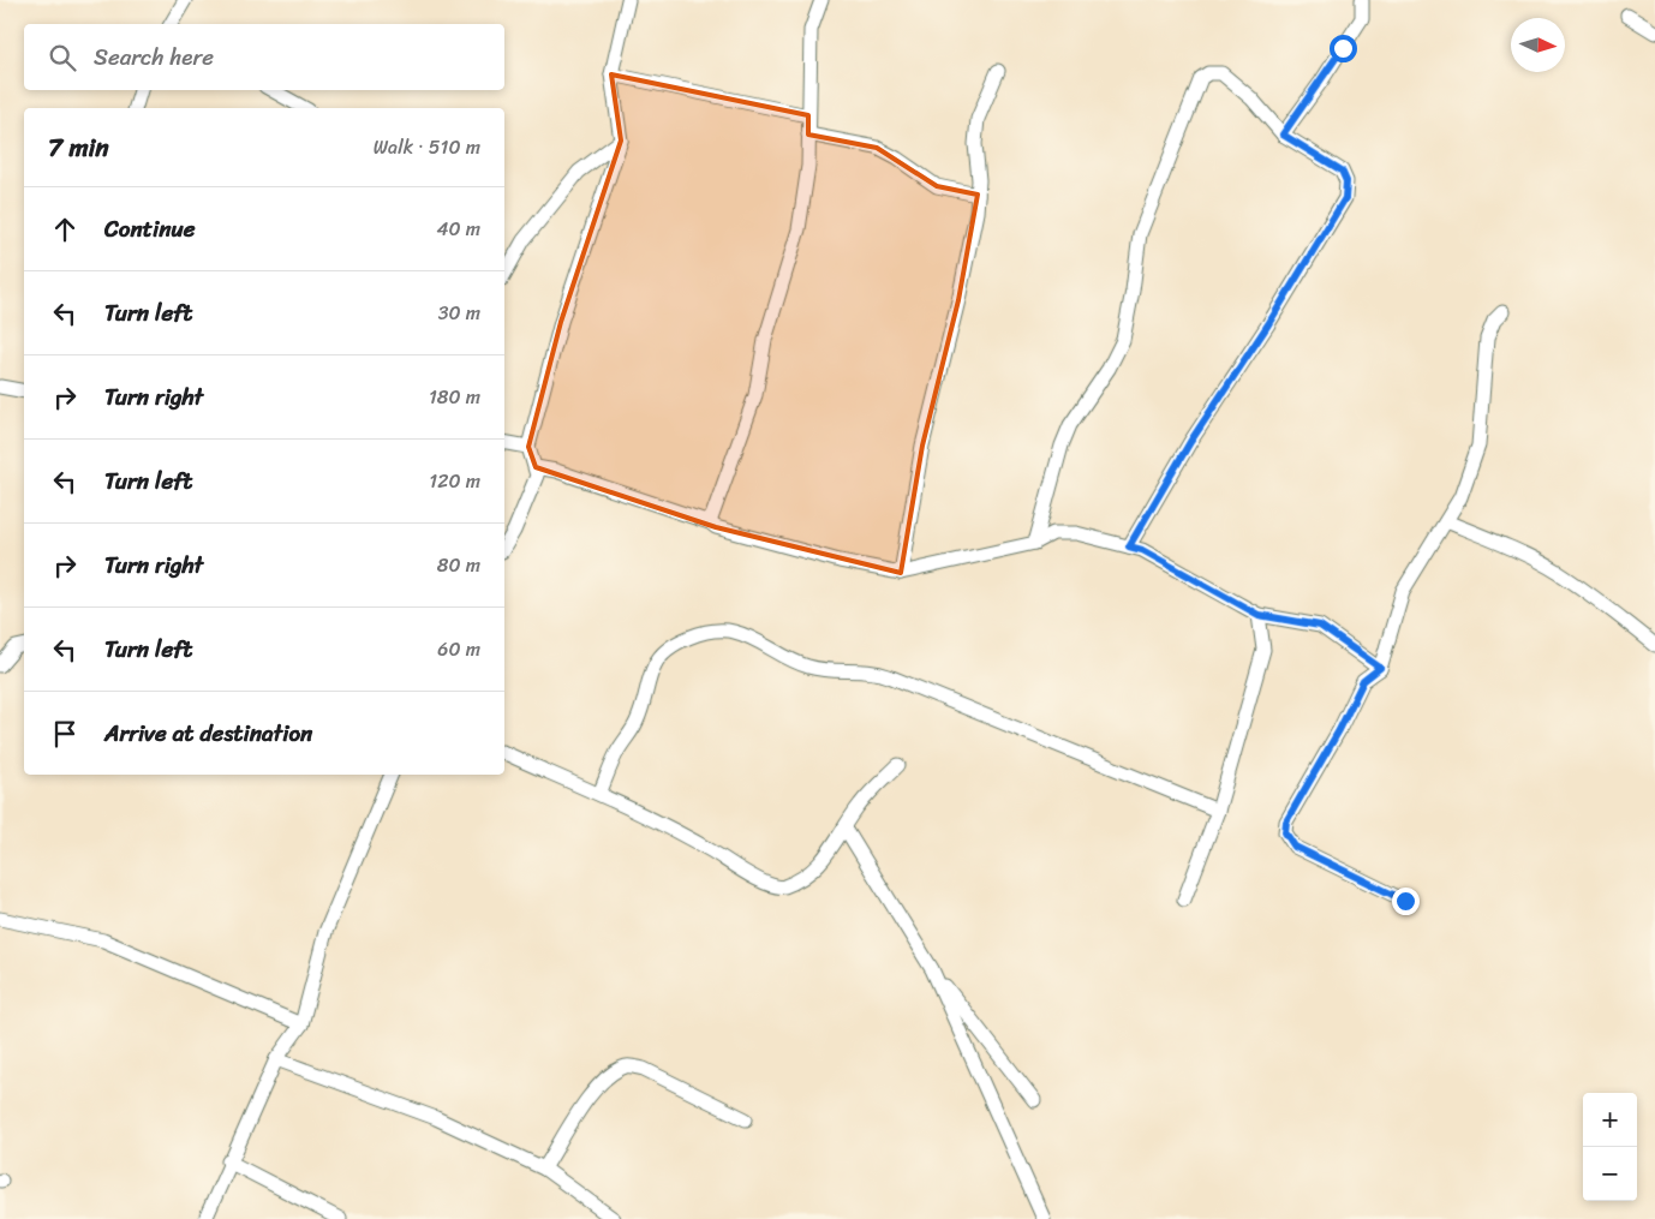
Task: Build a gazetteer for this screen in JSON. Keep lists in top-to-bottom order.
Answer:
{
  "north": "right",
  "page": {
    "search": "Search here",
    "heading": ["7 min", "Walk · 510 m"],
    "list": [
      ["Continue", "40 m"],
      ["Turn left", "30 m"],
      ["Turn right", "180 m"],
      ["Turn left", "120 m"],
      ["Turn right", "80 m"],
      ["Turn left", "60 m"],
      "Arrive at destination"
    ],
    "map_buttons": ["+", "−"]
  }
}
